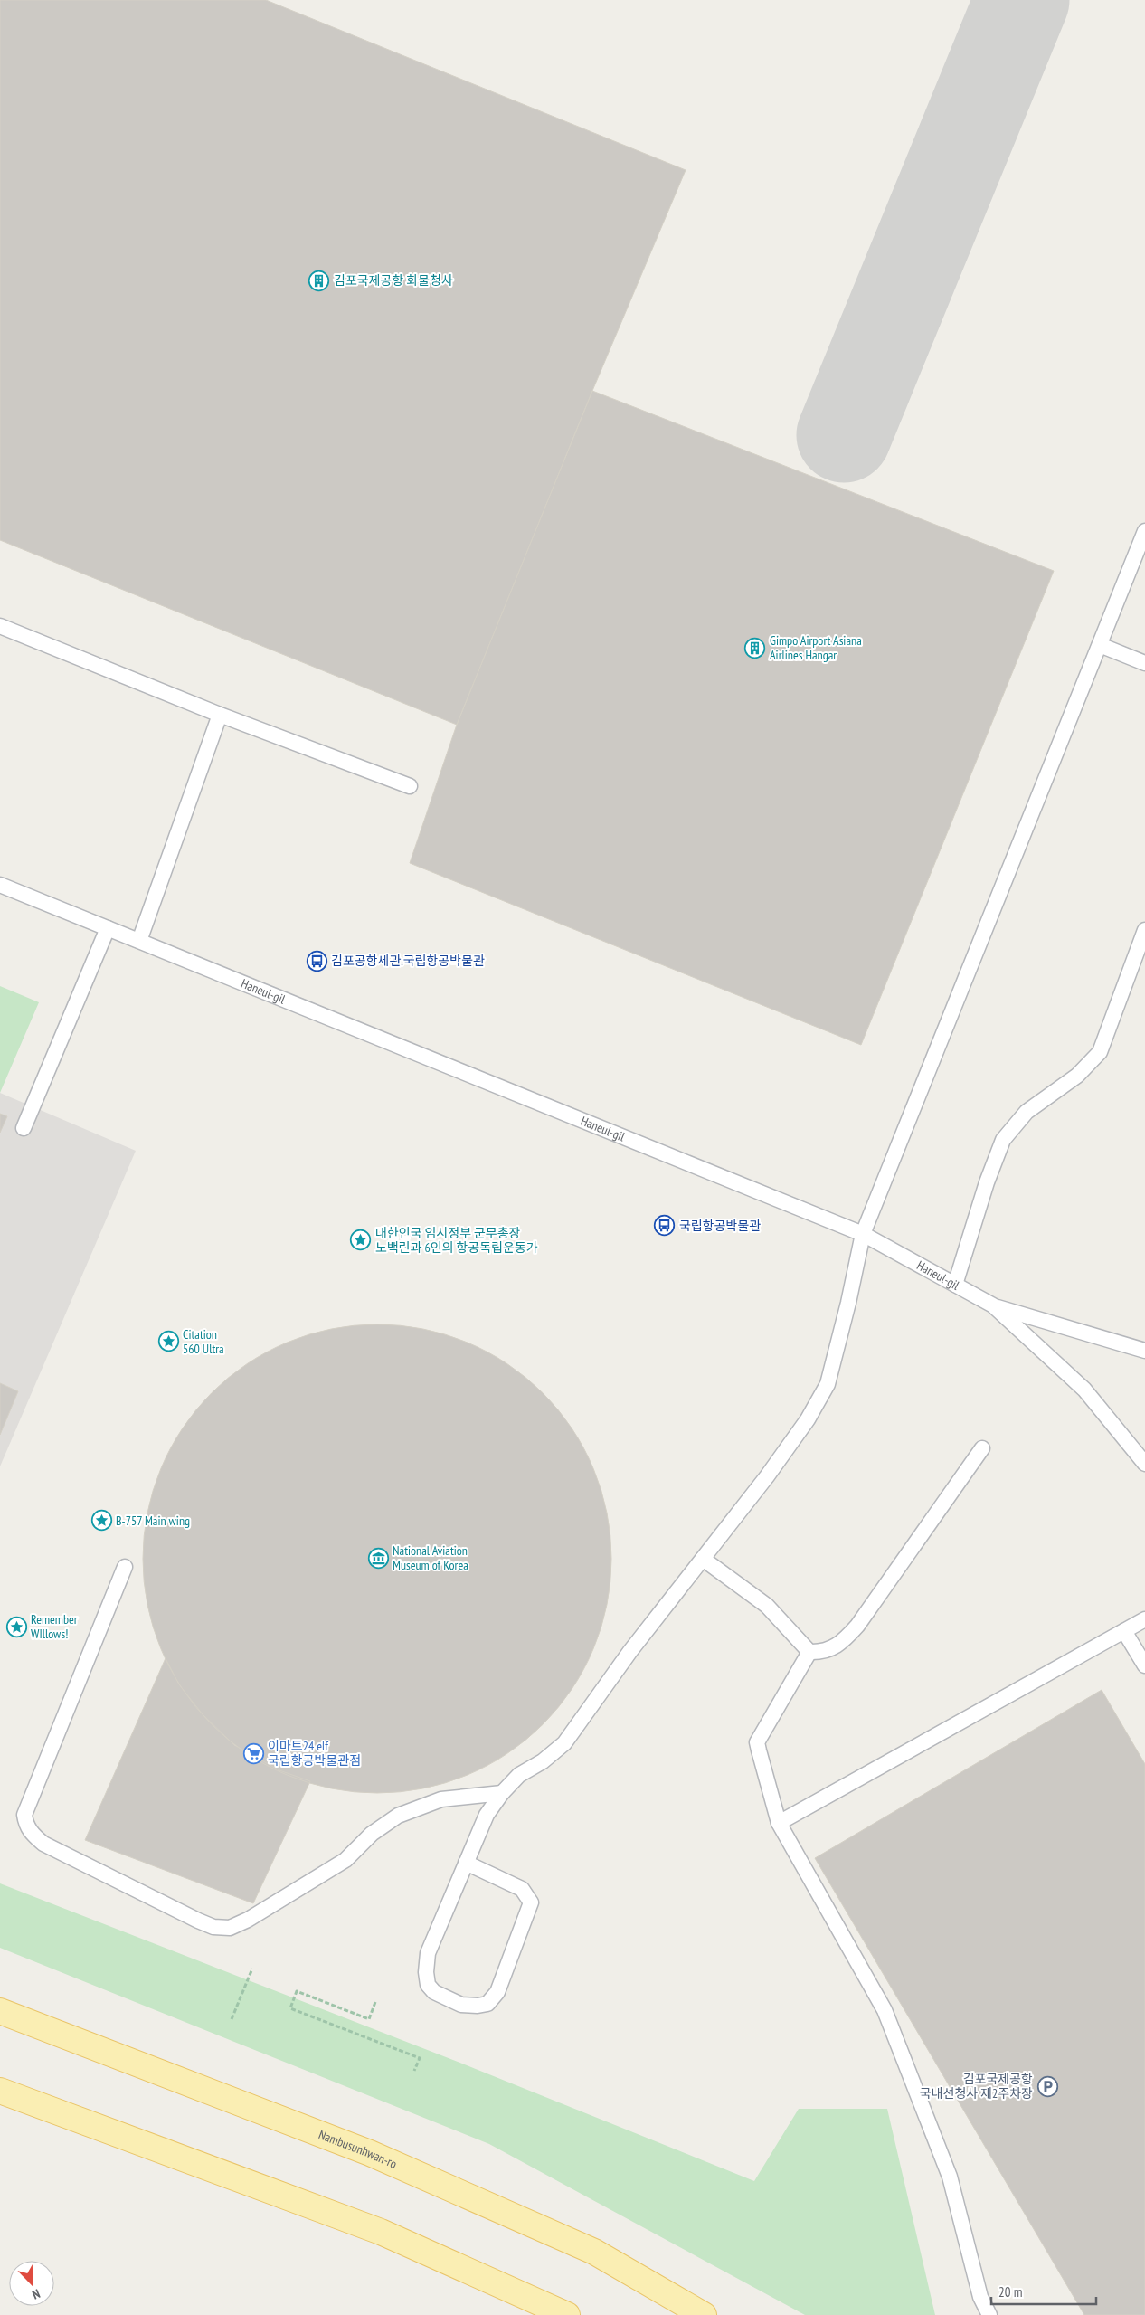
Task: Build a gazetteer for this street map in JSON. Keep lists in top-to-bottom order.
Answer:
{
  "streets": {
    "main road": ["Nambusunhwan-ro"],
    "lane": ["Haneul-gil"]
  },
  "places": {
    "building": ["김포국제공항 화물청사", "Gimpo Airport Asiana Airlines Hangar"],
    "bus stop": ["김포공항세관.국립항공박물관", "국립항공박물관"],
    "place": [
      "대한인국 임시정부 군무총장 노백린과 6인의 항공독립운동가",
      "Citation 560 Ultra",
      "B-757 Main wing",
      "Remember WIllows!"
    ],
    "museum": ["National Aviation Museum of Korea"],
    "supermarket": ["이마트24 elf 국립항공박물관점"],
    "parking": ["김포국제공항 국내선청사 제2주차장"]
  },
  "scale_bar": "20 m",
  "north": "bottom right"
}
